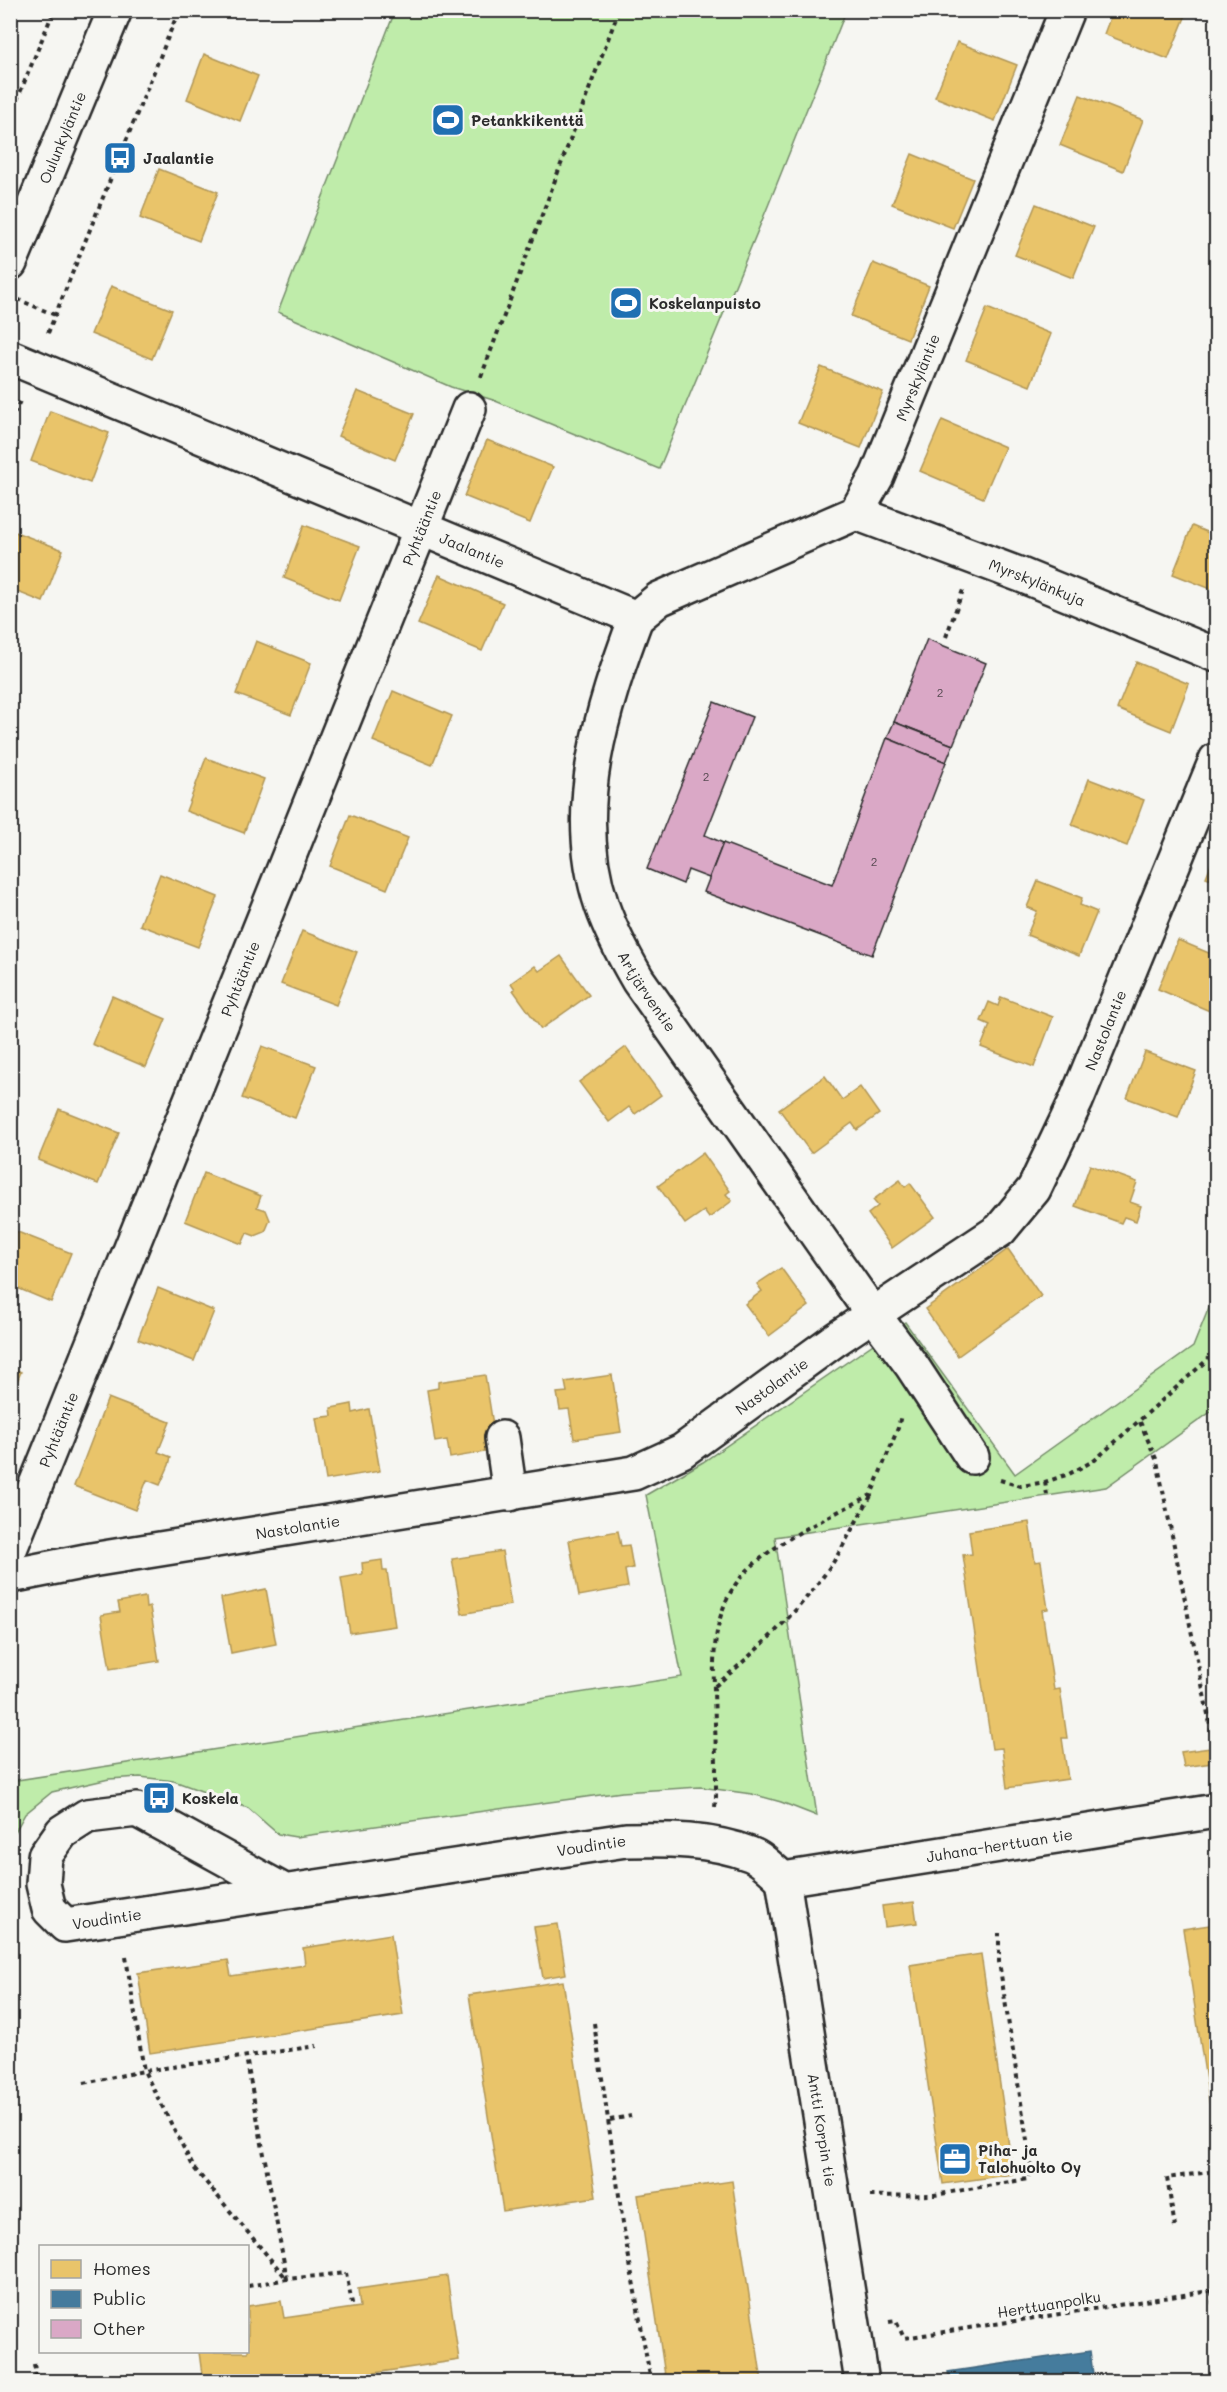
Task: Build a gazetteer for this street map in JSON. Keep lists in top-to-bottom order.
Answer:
{
  "streets": {
    "street": [
      "Oulunkyläntie",
      "Myrskyläntie",
      "Pyhtääntie",
      "Jaalantie",
      "Myrskylänkuja",
      "Artjärventie",
      "Nastolantie",
      "Juhana-herttuan tie",
      "Voudintie",
      "Antti Korpin tie"
    ],
    "path": ["Herttuanpolku"]
  },
  "crossings": [
    ["Myrskyläntie", "Myrskylänkuja"],
    ["Pyhtääntie", "Jaalantie"],
    ["Jaalantie", "Artjärventie"],
    ["Artjärventie", "Nastolantie"],
    ["Juhana-herttuan tie", "Voudintie"],
    ["Juhana-herttuan tie", "Antti Korpin tie"],
    ["Voudintie", "Antti Korpin tie"]
  ],
  "places": {
    "sports": ["Petankkikenttä", "Koskelanpuisto"],
    "bus stop": ["Jaalantie", "Koskela"],
    "office": ["Piha- ja Talohuolto Oy"]
  },
  "house_numbers": ["2", "2", "2"],
  "legend": ["Homes", "Public", "Other"]
}
